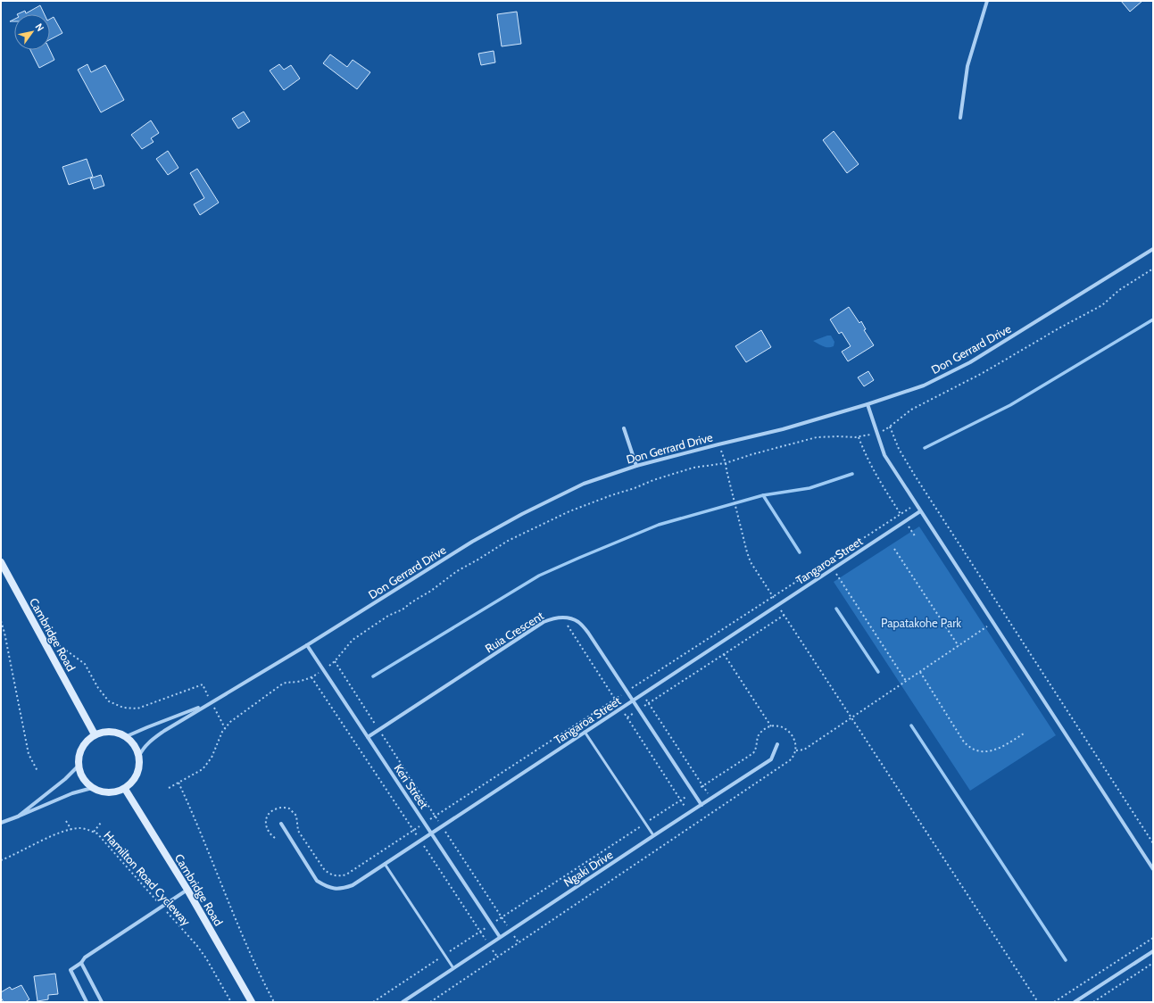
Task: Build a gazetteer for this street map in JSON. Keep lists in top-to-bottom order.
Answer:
{
  "streets": {
    "main road": ["Cambridge Road"],
    "street": [
      "Don Gerrard Drive",
      "Tangaroa Street",
      "Ruia Crescent",
      "Keri Street",
      "Ngaki Drive"
    ],
    "path": ["Hamilton Road Cycleway"]
  },
  "crossings": [
    ["Don Gerrard Drive", "Cambridge Road"],
    ["Don Gerrard Drive", "Keri Street"],
    ["Tangaroa Street", "Ruia Crescent"],
    ["Tangaroa Street", "Keri Street"],
    ["Ruia Crescent", "Keri Street"],
    ["Ruia Crescent", "Ngaki Drive"],
    ["Keri Street", "Ngaki Drive"]
  ],
  "parks": ["Papatakohe Park"],
  "north": "top right"
}
